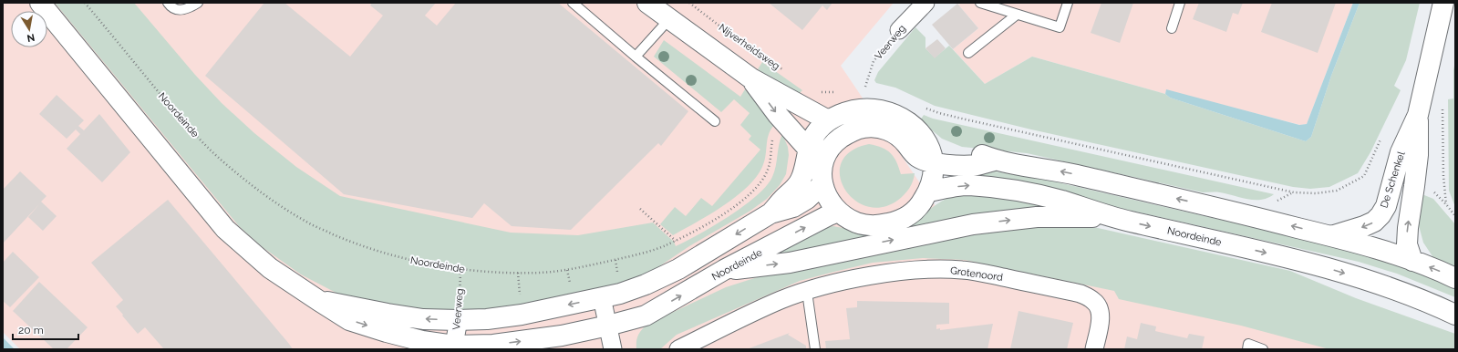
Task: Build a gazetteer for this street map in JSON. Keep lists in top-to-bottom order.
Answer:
{
  "streets": {
    "main road": ["Noordeinde", "De Schenkel"],
    "street": ["Veerweg", "Grotenoord"],
    "path": ["Nijverheidsweg"]
  },
  "crossings": [
    ["Veerweg", "Noordeinde"]
  ],
  "scale_bar": "20 m",
  "north": "bottom"
}
